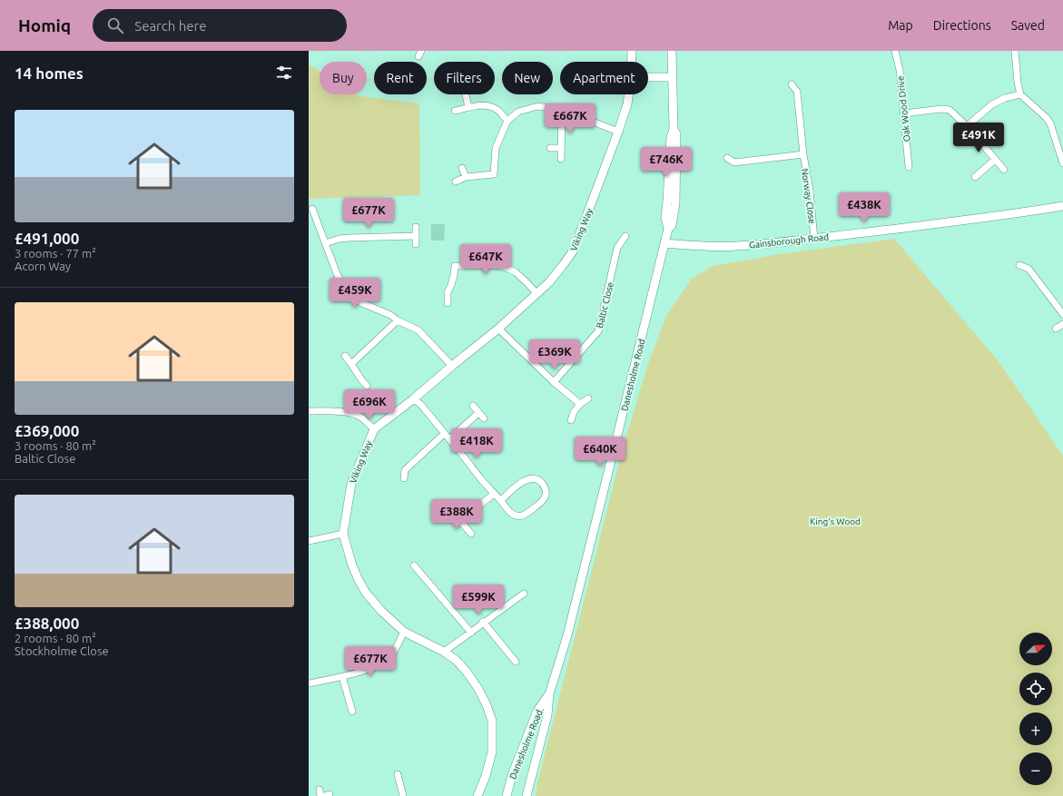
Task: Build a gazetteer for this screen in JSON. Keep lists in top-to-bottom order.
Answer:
{
  "streets": {
    "street": [
      "Oak Wood Drive",
      "Norway Close",
      "Viking Way",
      "Gainsborough Road",
      "Baltic Close",
      "Danesholme Road"
    ]
  },
  "crossings": [
    ["Norway Close", "Gainsborough Road"],
    ["Gainsborough Road", "Danesholme Road"]
  ],
  "parks": ["King's Wood"],
  "north": "right",
  "page": {
    "header": "Homiq",
    "search": "Search here",
    "nav": ["Map", "Directions", "Saved"],
    "heading": "14 homes",
    "chip": [
      "Buy",
      "Rent",
      "Filters",
      "New",
      "Apartment"
    ],
    "list": [
      {
        "name": "£491,000",
        "note": "3 rooms · 77 m² · Acorn Way"
      },
      {
        "name": "£369,000",
        "note": "3 rooms · 80 m² · Baltic Close"
      },
      {
        "name": "£388,000",
        "note": "2 rooms · 80 m² · Stockholme Close"
      }
    ],
    "price": [
      "£667K",
      "£491K",
      "£746K",
      "£438K",
      "£677K",
      "£647K",
      "£459K",
      "£369K",
      "£696K",
      "£418K",
      "£640K",
      "£388K",
      "£599K",
      "£677K"
    ],
    "map_buttons": ["+", "−"]
  }
}
